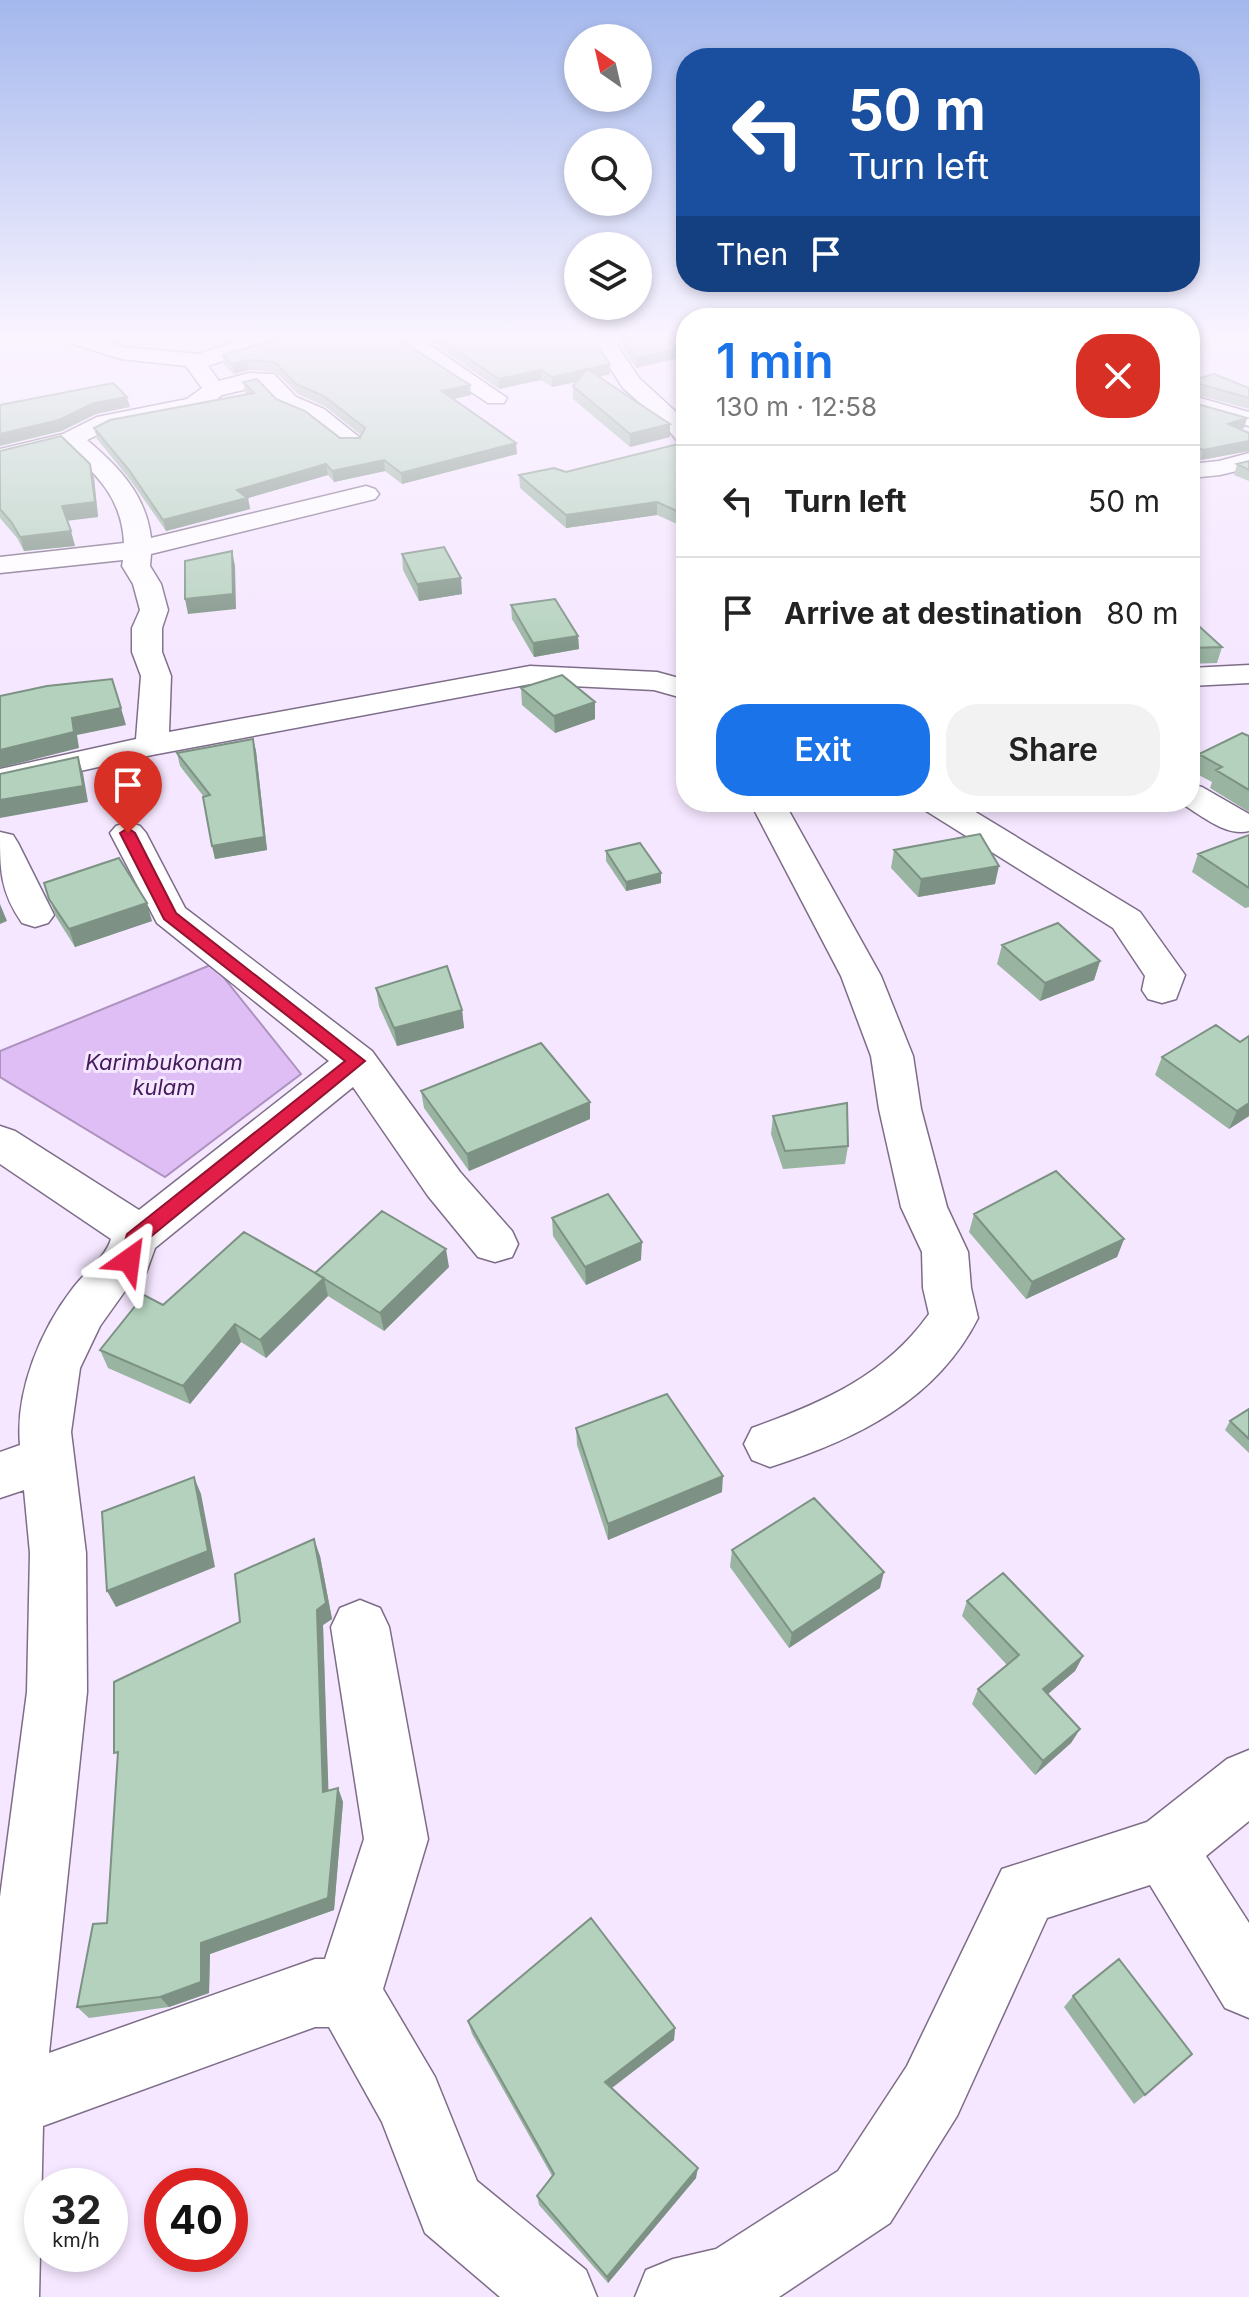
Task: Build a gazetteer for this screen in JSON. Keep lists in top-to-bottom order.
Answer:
{
  "water": ["Karimbukonam kulam"],
  "north": "top left",
  "page": {
    "turn": ["50 m", "Turn left"],
    "then": "Then",
    "heading": ["1 min", "130 m · 12:58"],
    "list": [
      {
        "name": "Turn left",
        "value": "50 m"
      },
      {
        "name": "Arrive at destination",
        "value": "80 m"
      }
    ],
    "buttons": ["Exit", "Share"],
    "speed": "32 km/h",
    "limit": "40"
  }
}
